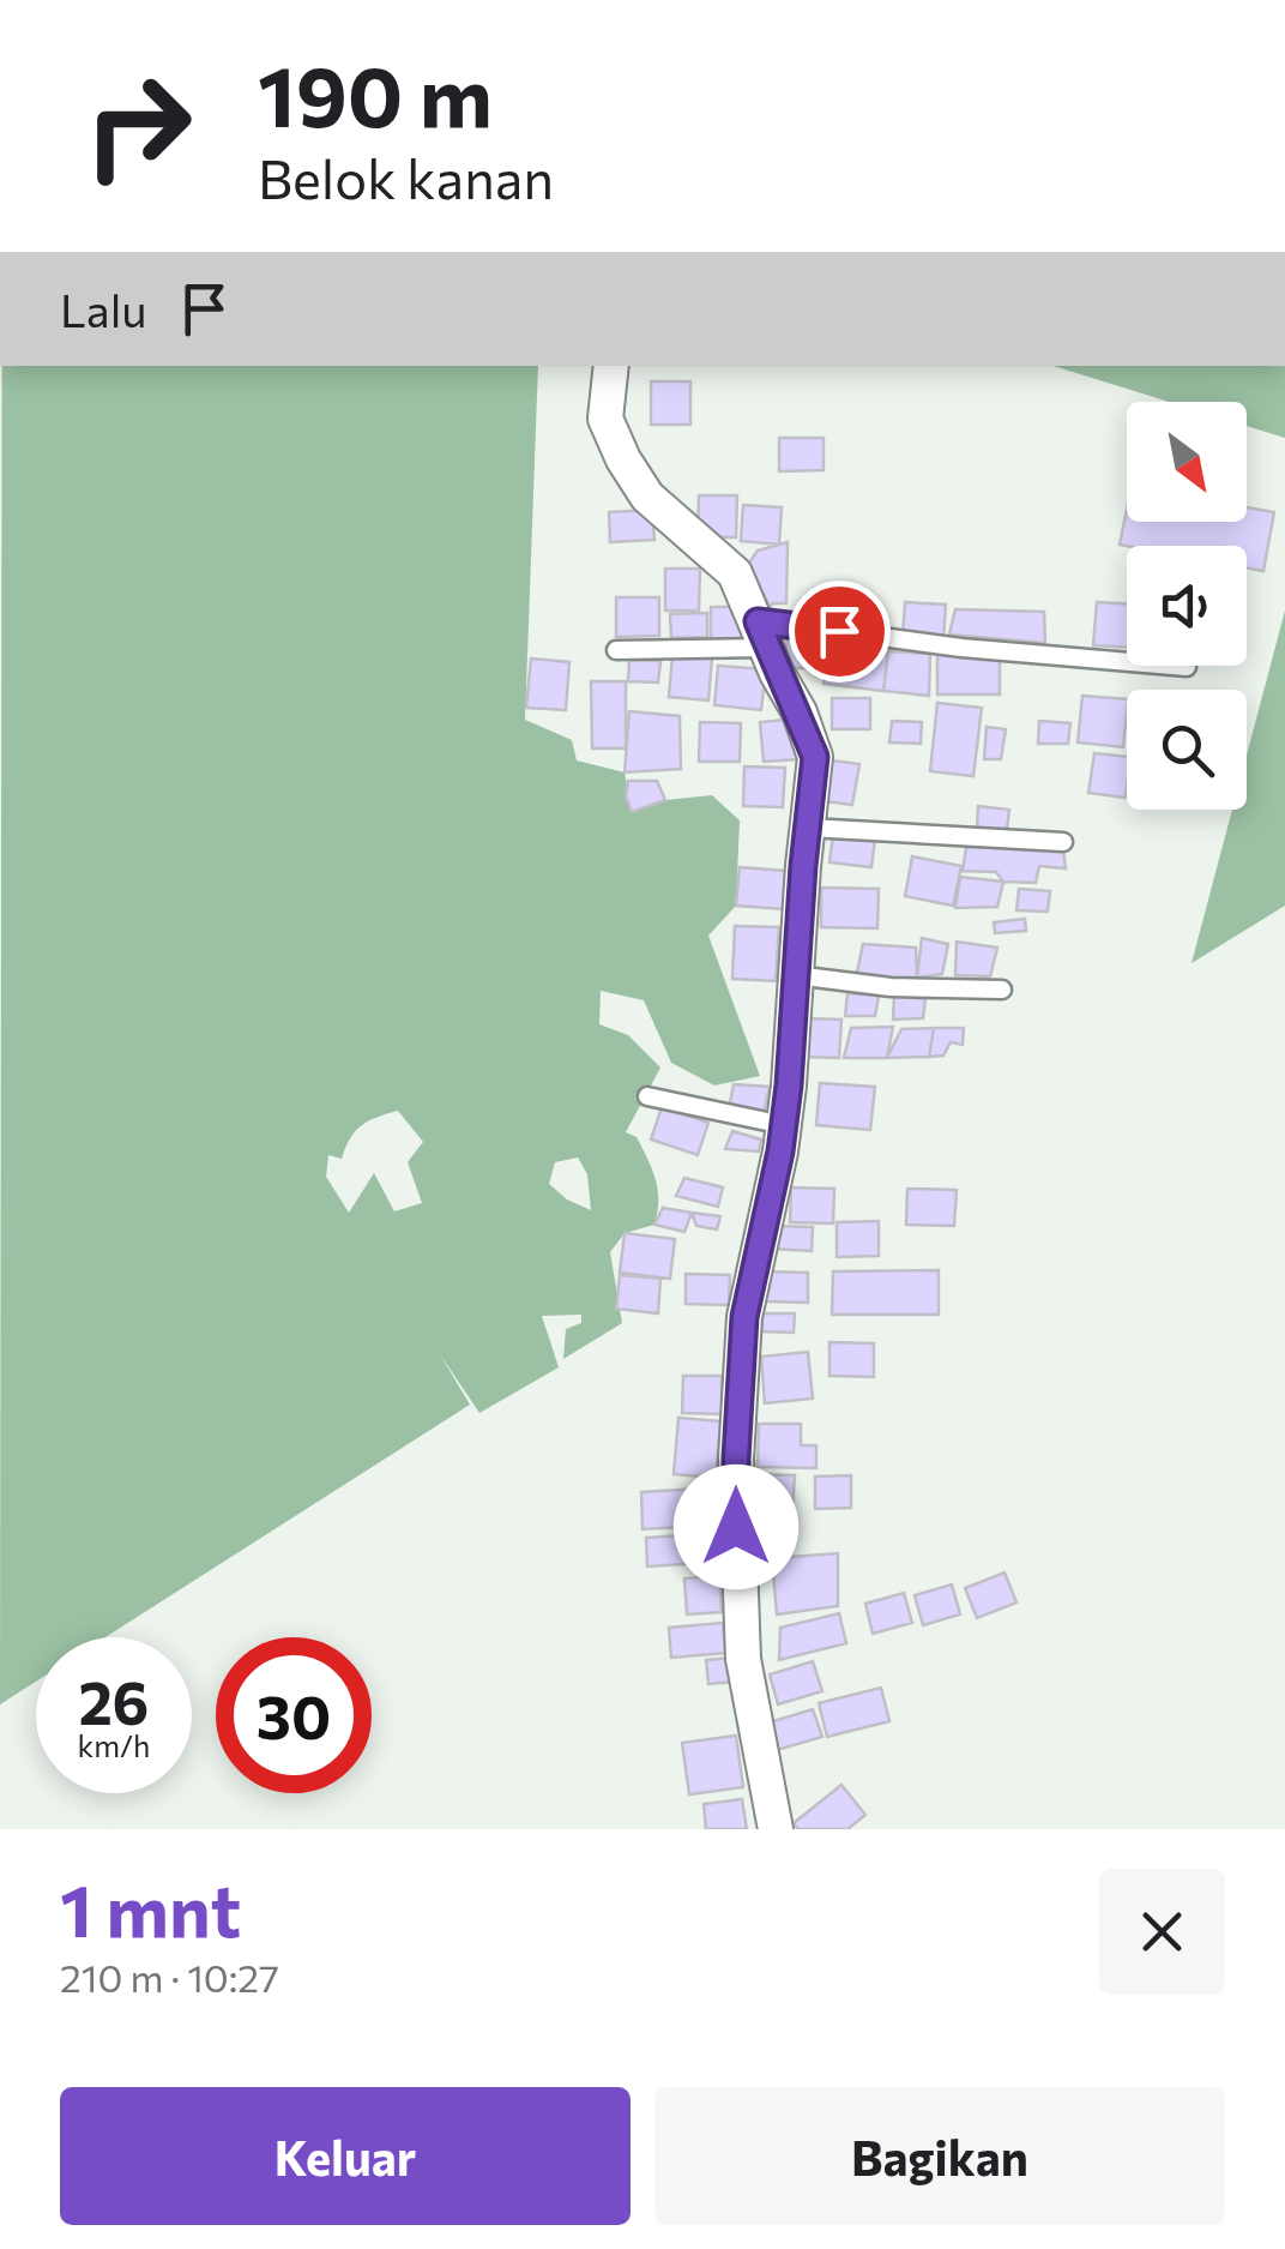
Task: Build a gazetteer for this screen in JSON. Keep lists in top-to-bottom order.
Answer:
{
  "north": "bottom right",
  "page": {
    "turn": ["190 m", "Belok kanan"],
    "then": "Lalu",
    "speed": "26 km/h",
    "limit": "30",
    "heading": ["1 mnt", "210 m · 10:27"],
    "buttons": ["Keluar", "Bagikan"]
  }
}
